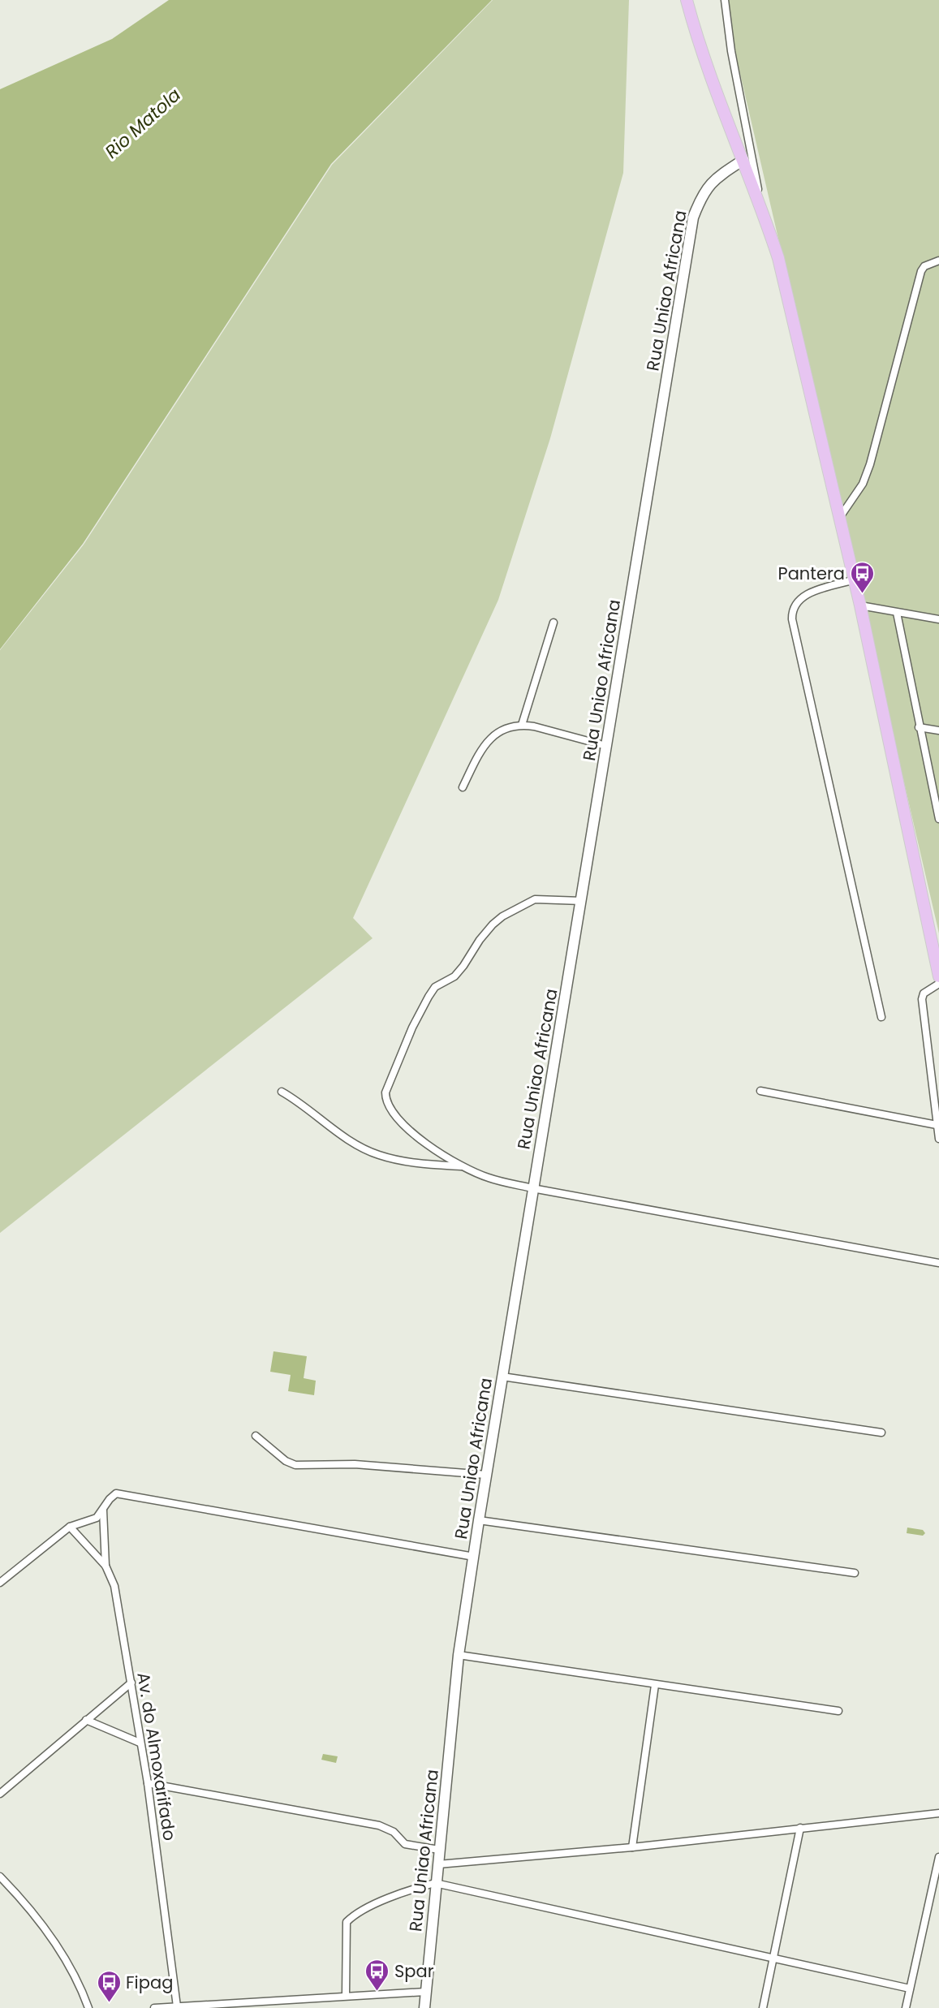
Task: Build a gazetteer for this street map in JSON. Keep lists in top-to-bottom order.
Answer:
{
  "streets": {
    "main road": ["Rua Uniao Africana"],
    "street": ["Av. do Almoxarifado"]
  },
  "water": ["Rio Matola"],
  "places": {
    "bus stop": ["Pantera", "Spar", "Fipag"]
  }
}
